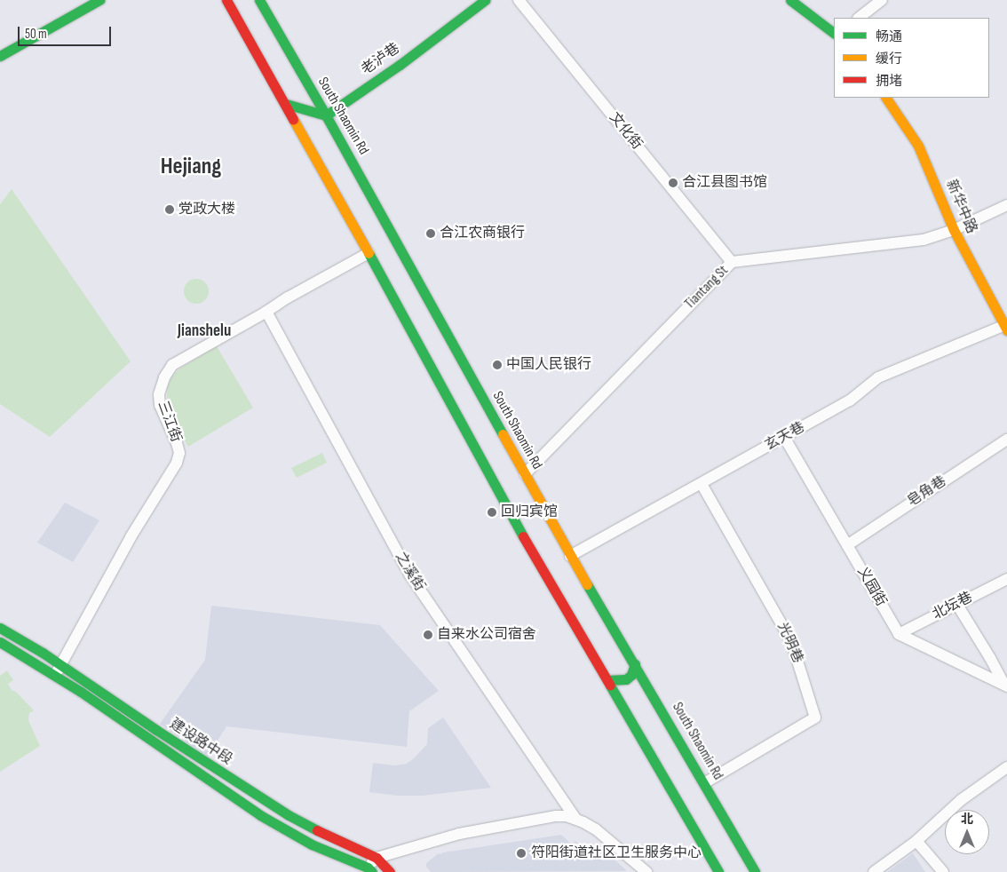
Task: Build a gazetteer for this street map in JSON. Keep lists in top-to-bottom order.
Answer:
{
  "streets": {
    "main road": [
      "老泸巷",
      "South Shaomin Rd",
      "新华中路",
      "建设路中段"
    ],
    "street": [
      "文化街",
      "Tiantang St",
      "三江街",
      "玄天巷",
      "皂角巷",
      "之溪街",
      "义园街",
      "北坛巷",
      "光明巷"
    ]
  },
  "crossings": [
    ["老泸巷", "South Shaomin Rd"],
    ["South Shaomin Rd", "Tiantang St"],
    ["South Shaomin Rd", "玄天巷"],
    ["South Shaomin Rd", "光明巷"],
    ["文化街", "Tiantang St"],
    ["新华中路", "Tiantang St"],
    ["新华中路", "玄天巷"],
    ["三江街", "之溪街"],
    ["三江街", "建设路中段"],
    ["玄天巷", "义园街"],
    ["玄天巷", "光明巷"],
    ["皂角巷", "义园街"],
    ["之溪街", "建设路中段"],
    ["义园街", "北坛巷"]
  ],
  "districts": ["Hejiang", "Jianshelu"],
  "places": [
    "合江县图书馆",
    "党政大楼",
    "合江农商银行",
    "中国人民银行",
    "回归宾馆",
    "自来水公司宿舍",
    "符阳街道社区卫生服务中心"
  ],
  "legend": ["畅通", "缓行", "拥堵"],
  "scale_bar": "50 m",
  "north": "top"
}
